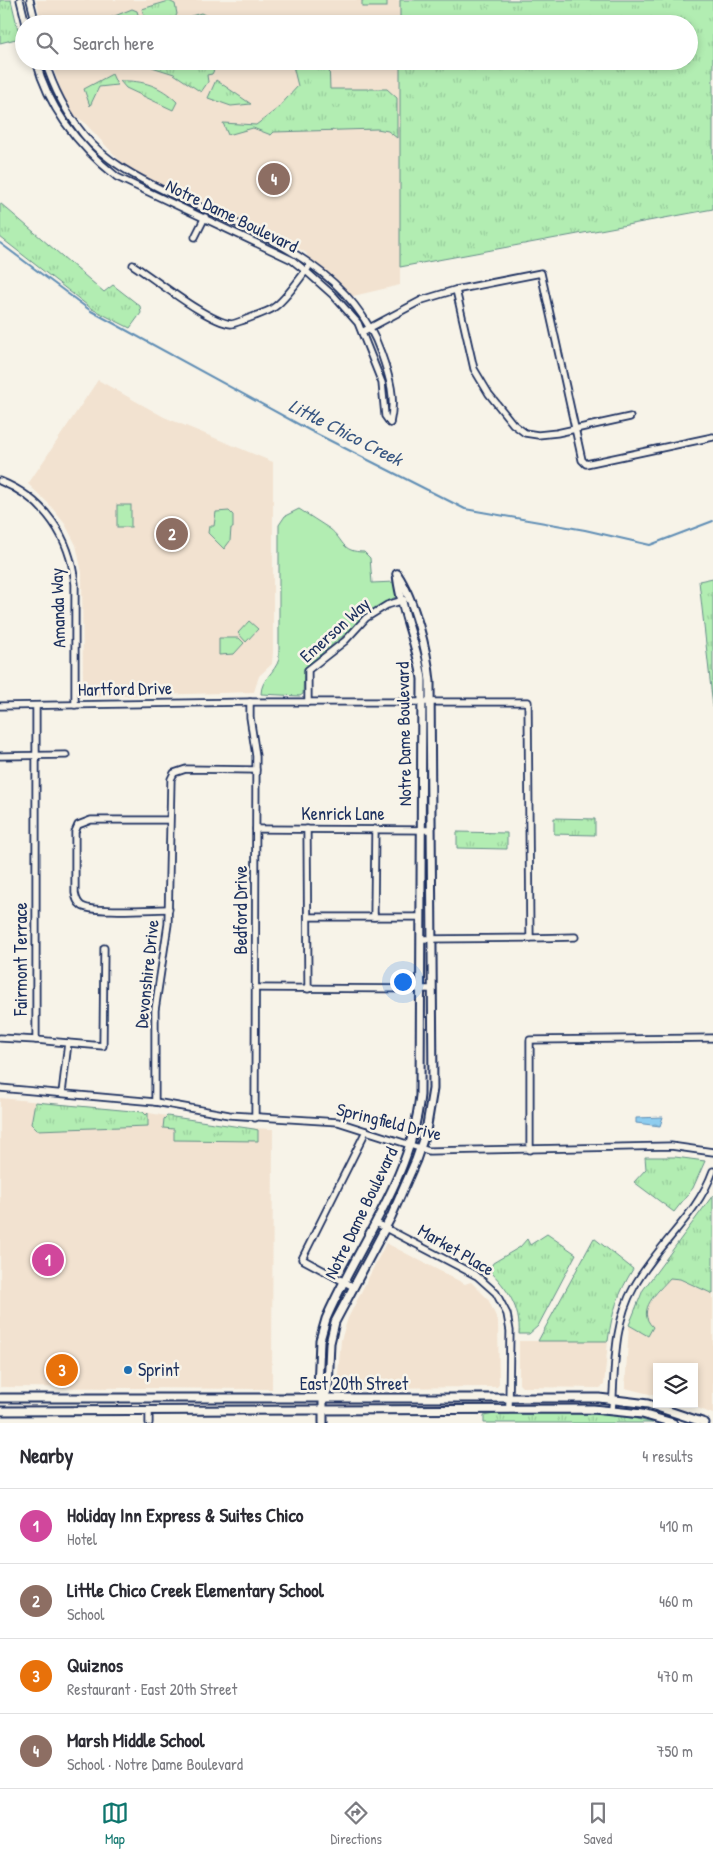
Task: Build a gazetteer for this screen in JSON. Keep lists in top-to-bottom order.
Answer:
{
  "streets": {
    "street": [
      "Notre Dame Boulevard",
      "Amanda Way",
      "Emerson Way",
      "Hartford Drive",
      "Kenrick Lane",
      "Bedford Drive",
      "Fairmont Terrace",
      "Devonshire Drive",
      "Springfield Drive",
      "Market Place",
      "East 20th Street"
    ]
  },
  "crossings": [
    ["Notre Dame Boulevard", "Emerson Way"],
    ["Notre Dame Boulevard", "Hartford Drive"],
    ["Notre Dame Boulevard", "Kenrick Lane"],
    ["Notre Dame Boulevard", "Springfield Drive"],
    ["Notre Dame Boulevard", "Market Place"],
    ["Notre Dame Boulevard", "East 20th Street"],
    ["Amanda Way", "Hartford Drive"],
    ["Emerson Way", "Hartford Drive"],
    ["Hartford Drive", "Bedford Drive"],
    ["Hartford Drive", "Fairmont Terrace"],
    ["Kenrick Lane", "Bedford Drive"],
    ["Bedford Drive", "Springfield Drive"],
    ["Devonshire Drive", "Springfield Drive"],
    ["Market Place", "East 20th Street"]
  ],
  "water": ["Little Chico Creek"],
  "places": ["Sprint"],
  "page": {
    "search": "Search here",
    "pins": [
      "4",
      "2",
      "1",
      "3"
    ],
    "heading": ["Nearby", "4 results"],
    "list": [
      {
        "mark": "1",
        "name": "Holiday Inn Express & Suites Chico",
        "note": "Hotel",
        "value": "410 m"
      },
      {
        "mark": "2",
        "name": "Little Chico Creek Elementary School",
        "note": "School",
        "value": "460 m"
      },
      {
        "mark": "3",
        "name": "Quiznos",
        "note": "Restaurant · East 20th Street",
        "value": "470 m"
      },
      {
        "mark": "4",
        "name": "Marsh Middle School",
        "note": "School · Notre Dame Boulevard",
        "value": "750 m"
      }
    ],
    "nav": ["Map", "Directions", "Saved"]
  }
}
